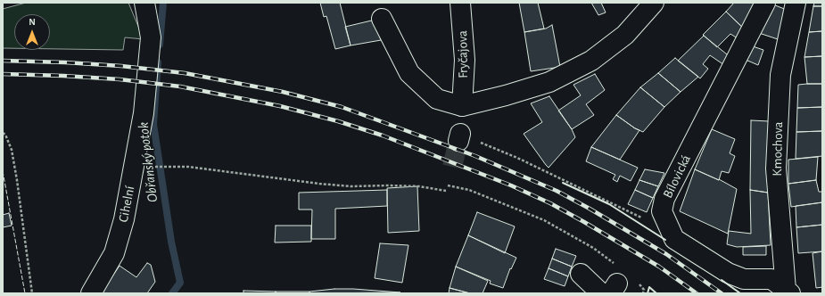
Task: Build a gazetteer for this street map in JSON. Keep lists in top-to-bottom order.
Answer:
{
  "streets": {
    "street": [
      "Fryčajova",
      "Kmochova",
      "Bílovická",
      "Cihelní"
    ]
  },
  "crossings": [
    ["Kmochova", "Bílovická"]
  ],
  "water": ["Obřanský potok"],
  "north": "top"
}
